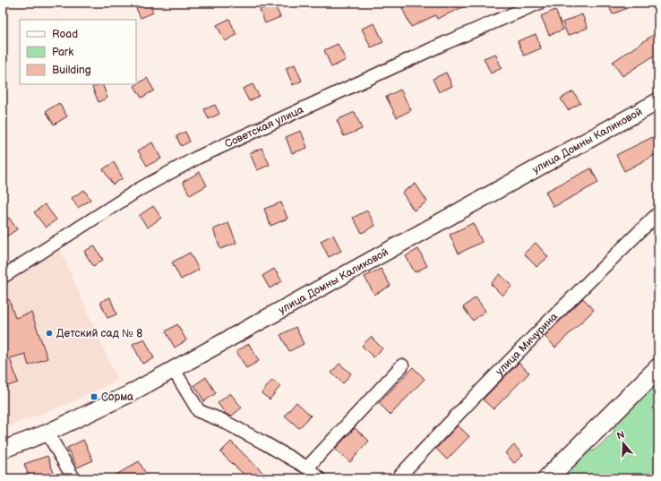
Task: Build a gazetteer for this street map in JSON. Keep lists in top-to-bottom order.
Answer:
{
  "streets": {
    "main road": ["улица Домны Каликовой"],
    "street": ["Советская улица", "улица Мичурина"]
  },
  "places": {
    "other": ["Детский сад № 8"],
    "transit": ["Сорма"]
  },
  "legend": ["Road", "Park", "Building"],
  "north": "top"
}
